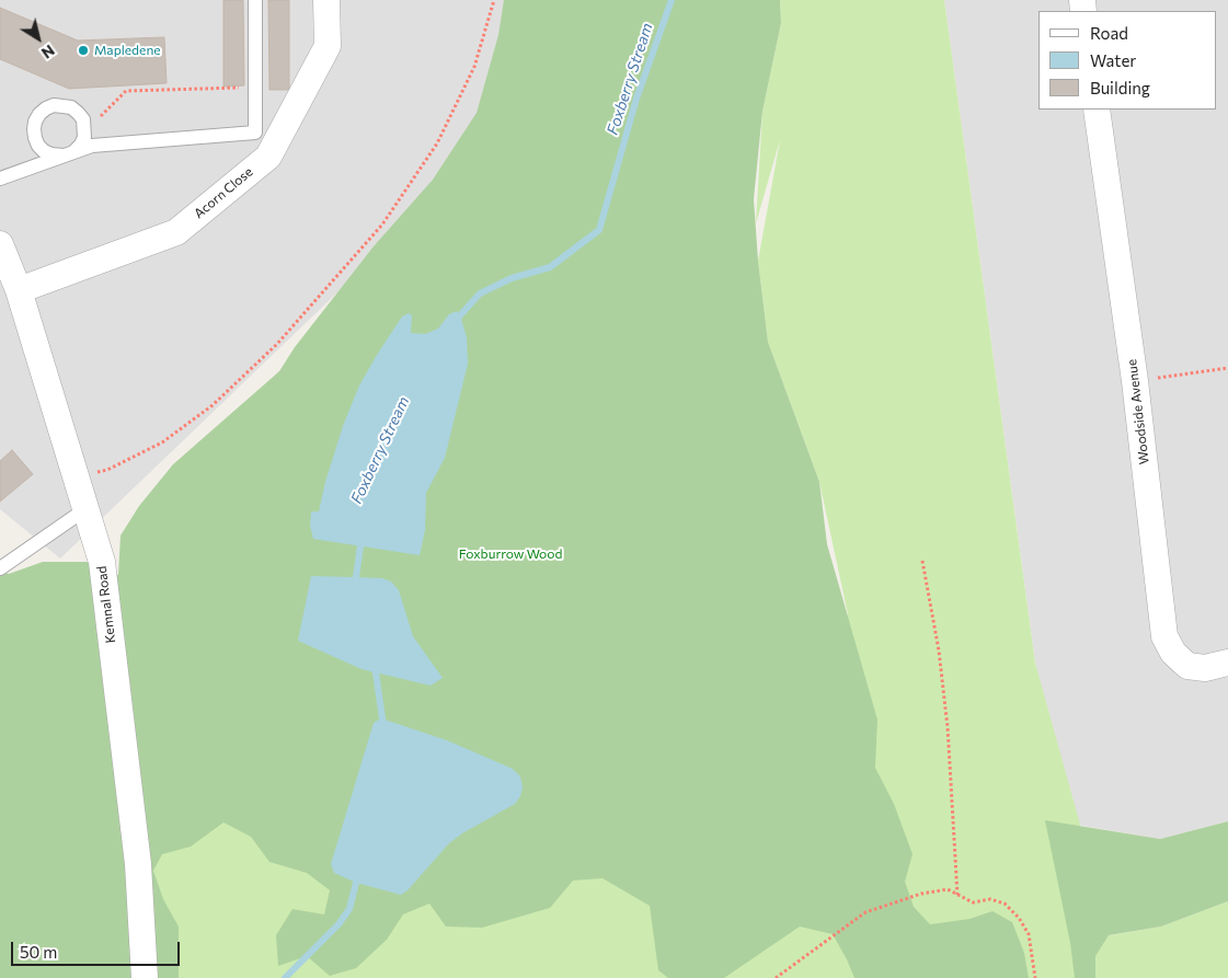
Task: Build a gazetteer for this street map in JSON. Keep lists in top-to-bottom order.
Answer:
{
  "streets": {
    "street": ["Acorn Close", "Woodside Avenue", "Kemnal Road"]
  },
  "crossings": [
    ["Acorn Close", "Kemnal Road"]
  ],
  "water": ["Foxberry Stream"],
  "parks": ["Foxburrow Wood"],
  "places": ["Mapledene"],
  "legend": ["Road", "Water", "Building"],
  "scale_bar": "50 m",
  "north": "bottom right"
}
